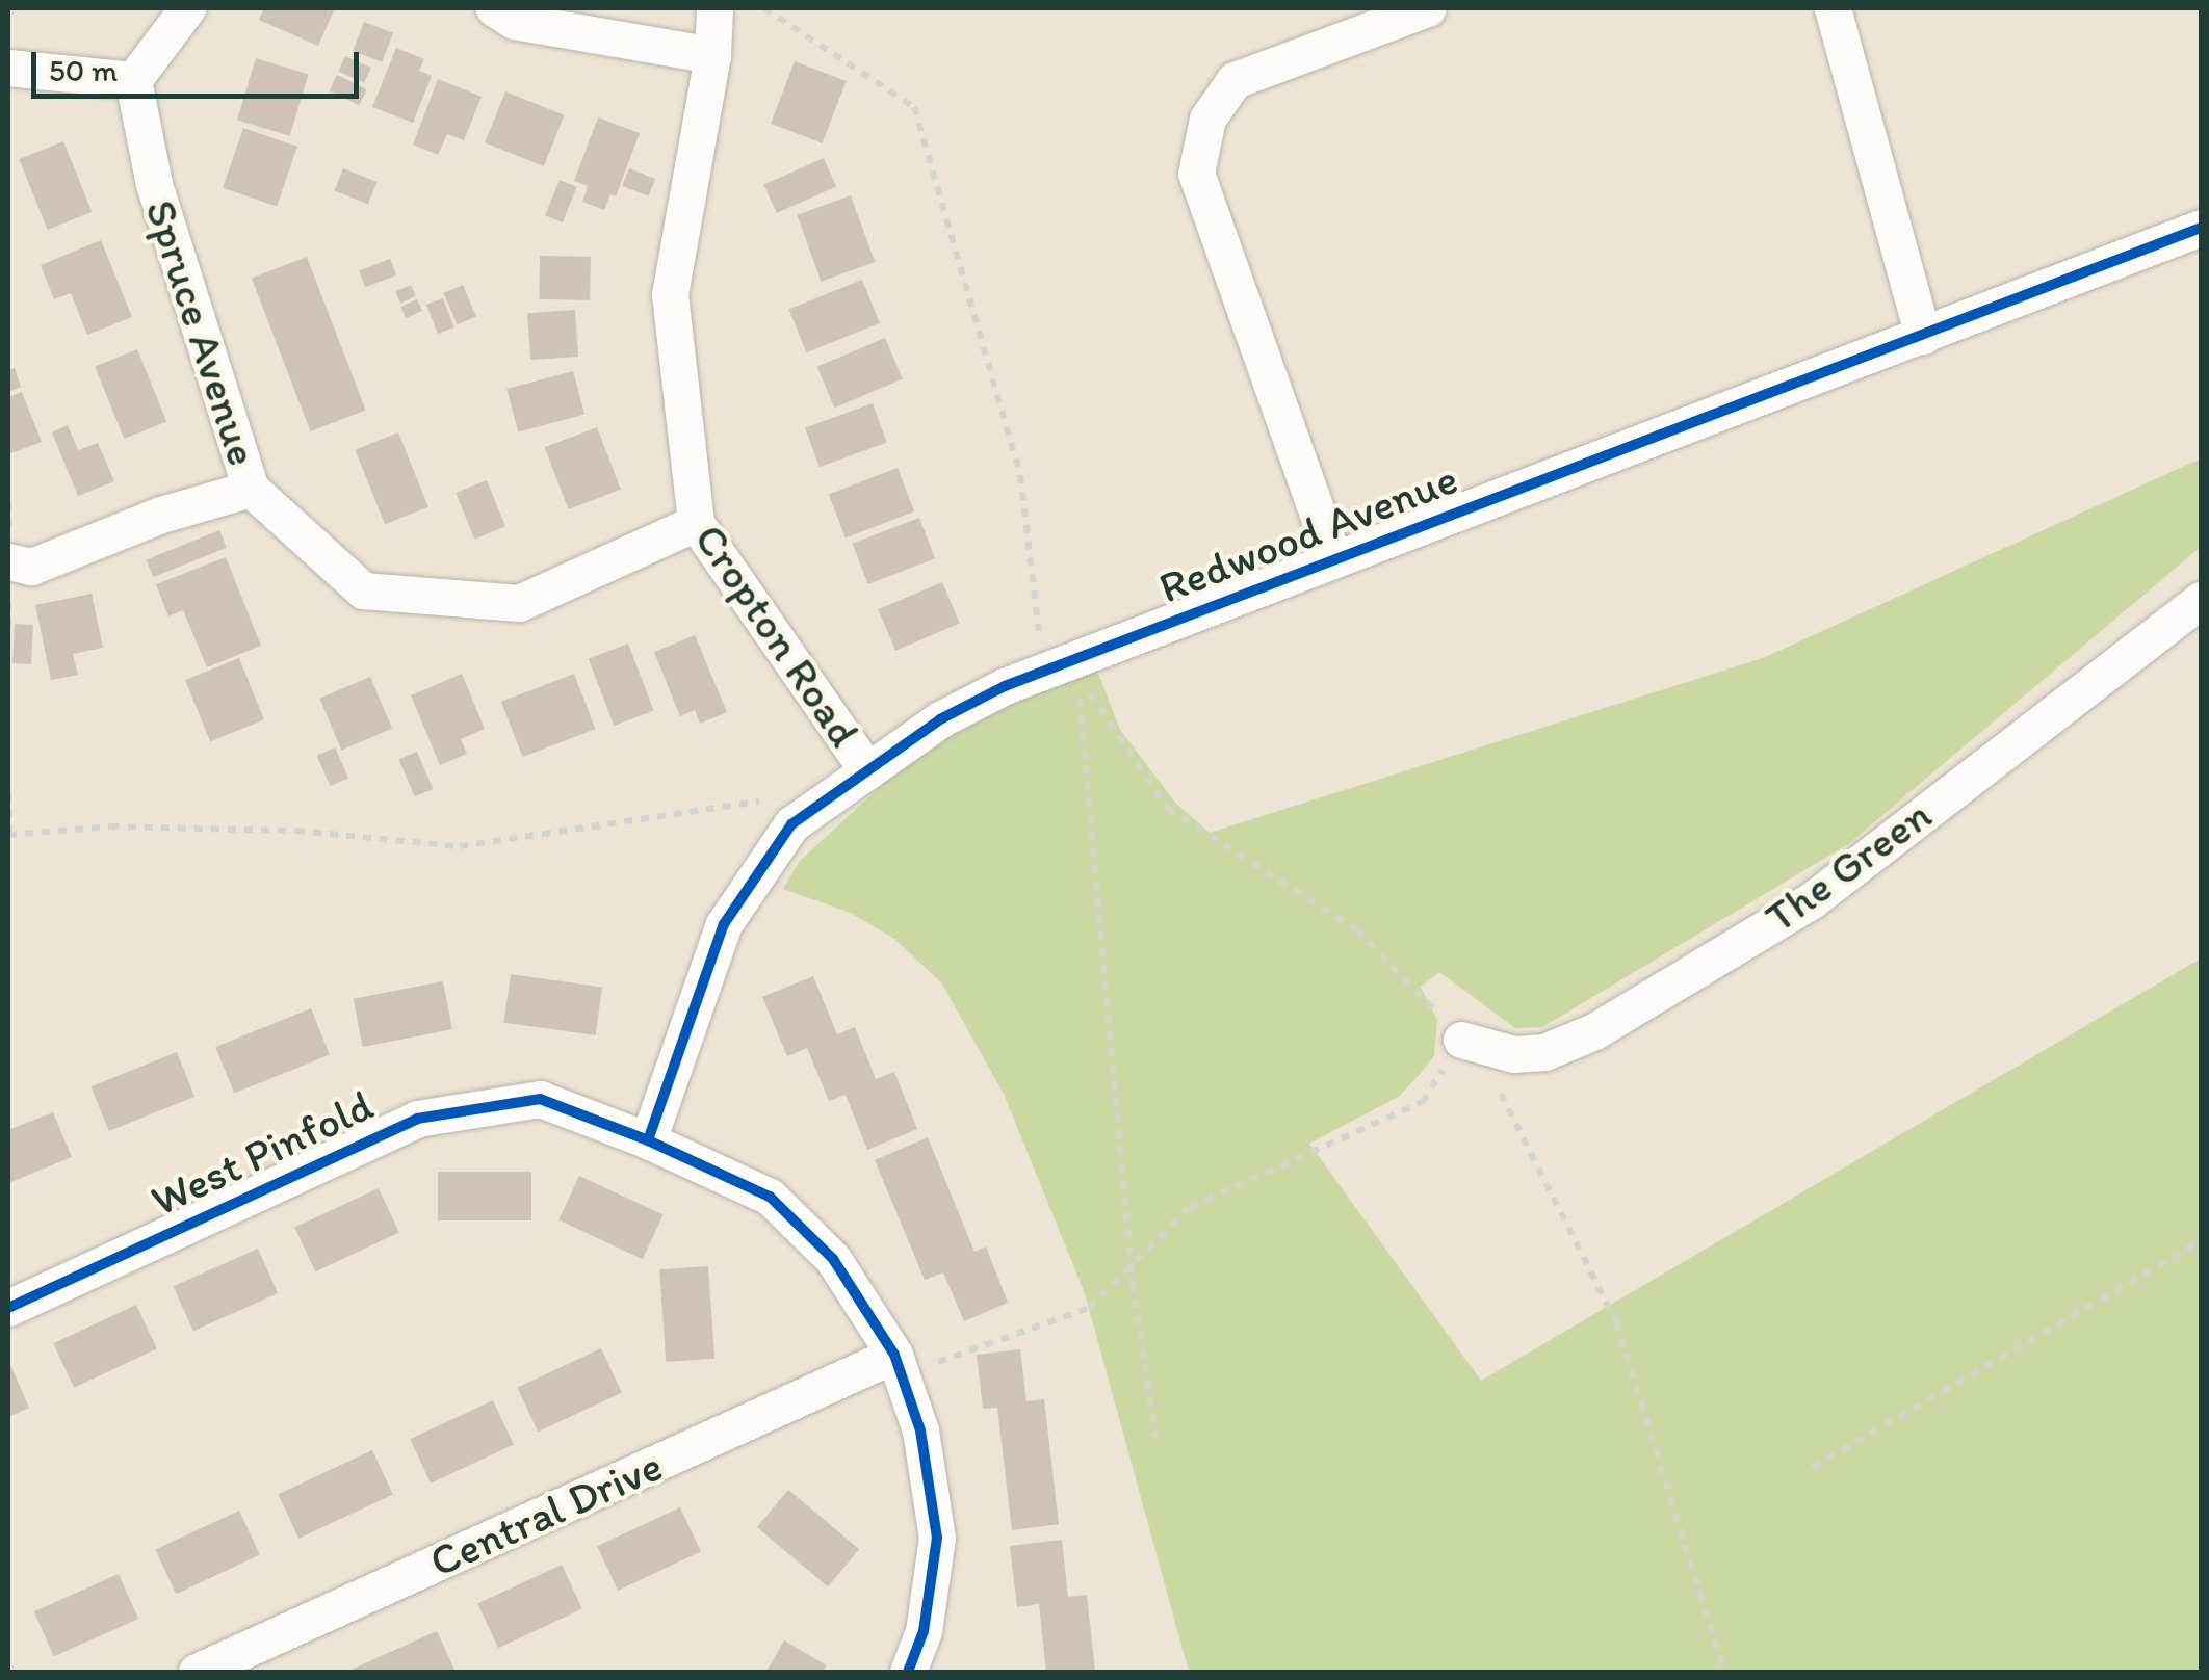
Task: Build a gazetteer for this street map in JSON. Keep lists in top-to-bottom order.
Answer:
{
  "streets": {
    "street": [
      "Spruce Avenue",
      "Redwood Avenue",
      "Cropton Road",
      "The Green",
      "West Pinfold",
      "Central Drive"
    ]
  },
  "crossings": [
    ["Spruce Avenue", "Cropton Road"],
    ["Redwood Avenue", "Cropton Road"],
    ["Redwood Avenue", "West Pinfold"],
    ["West Pinfold", "Central Drive"]
  ],
  "scale_bar": "50 m"
}
